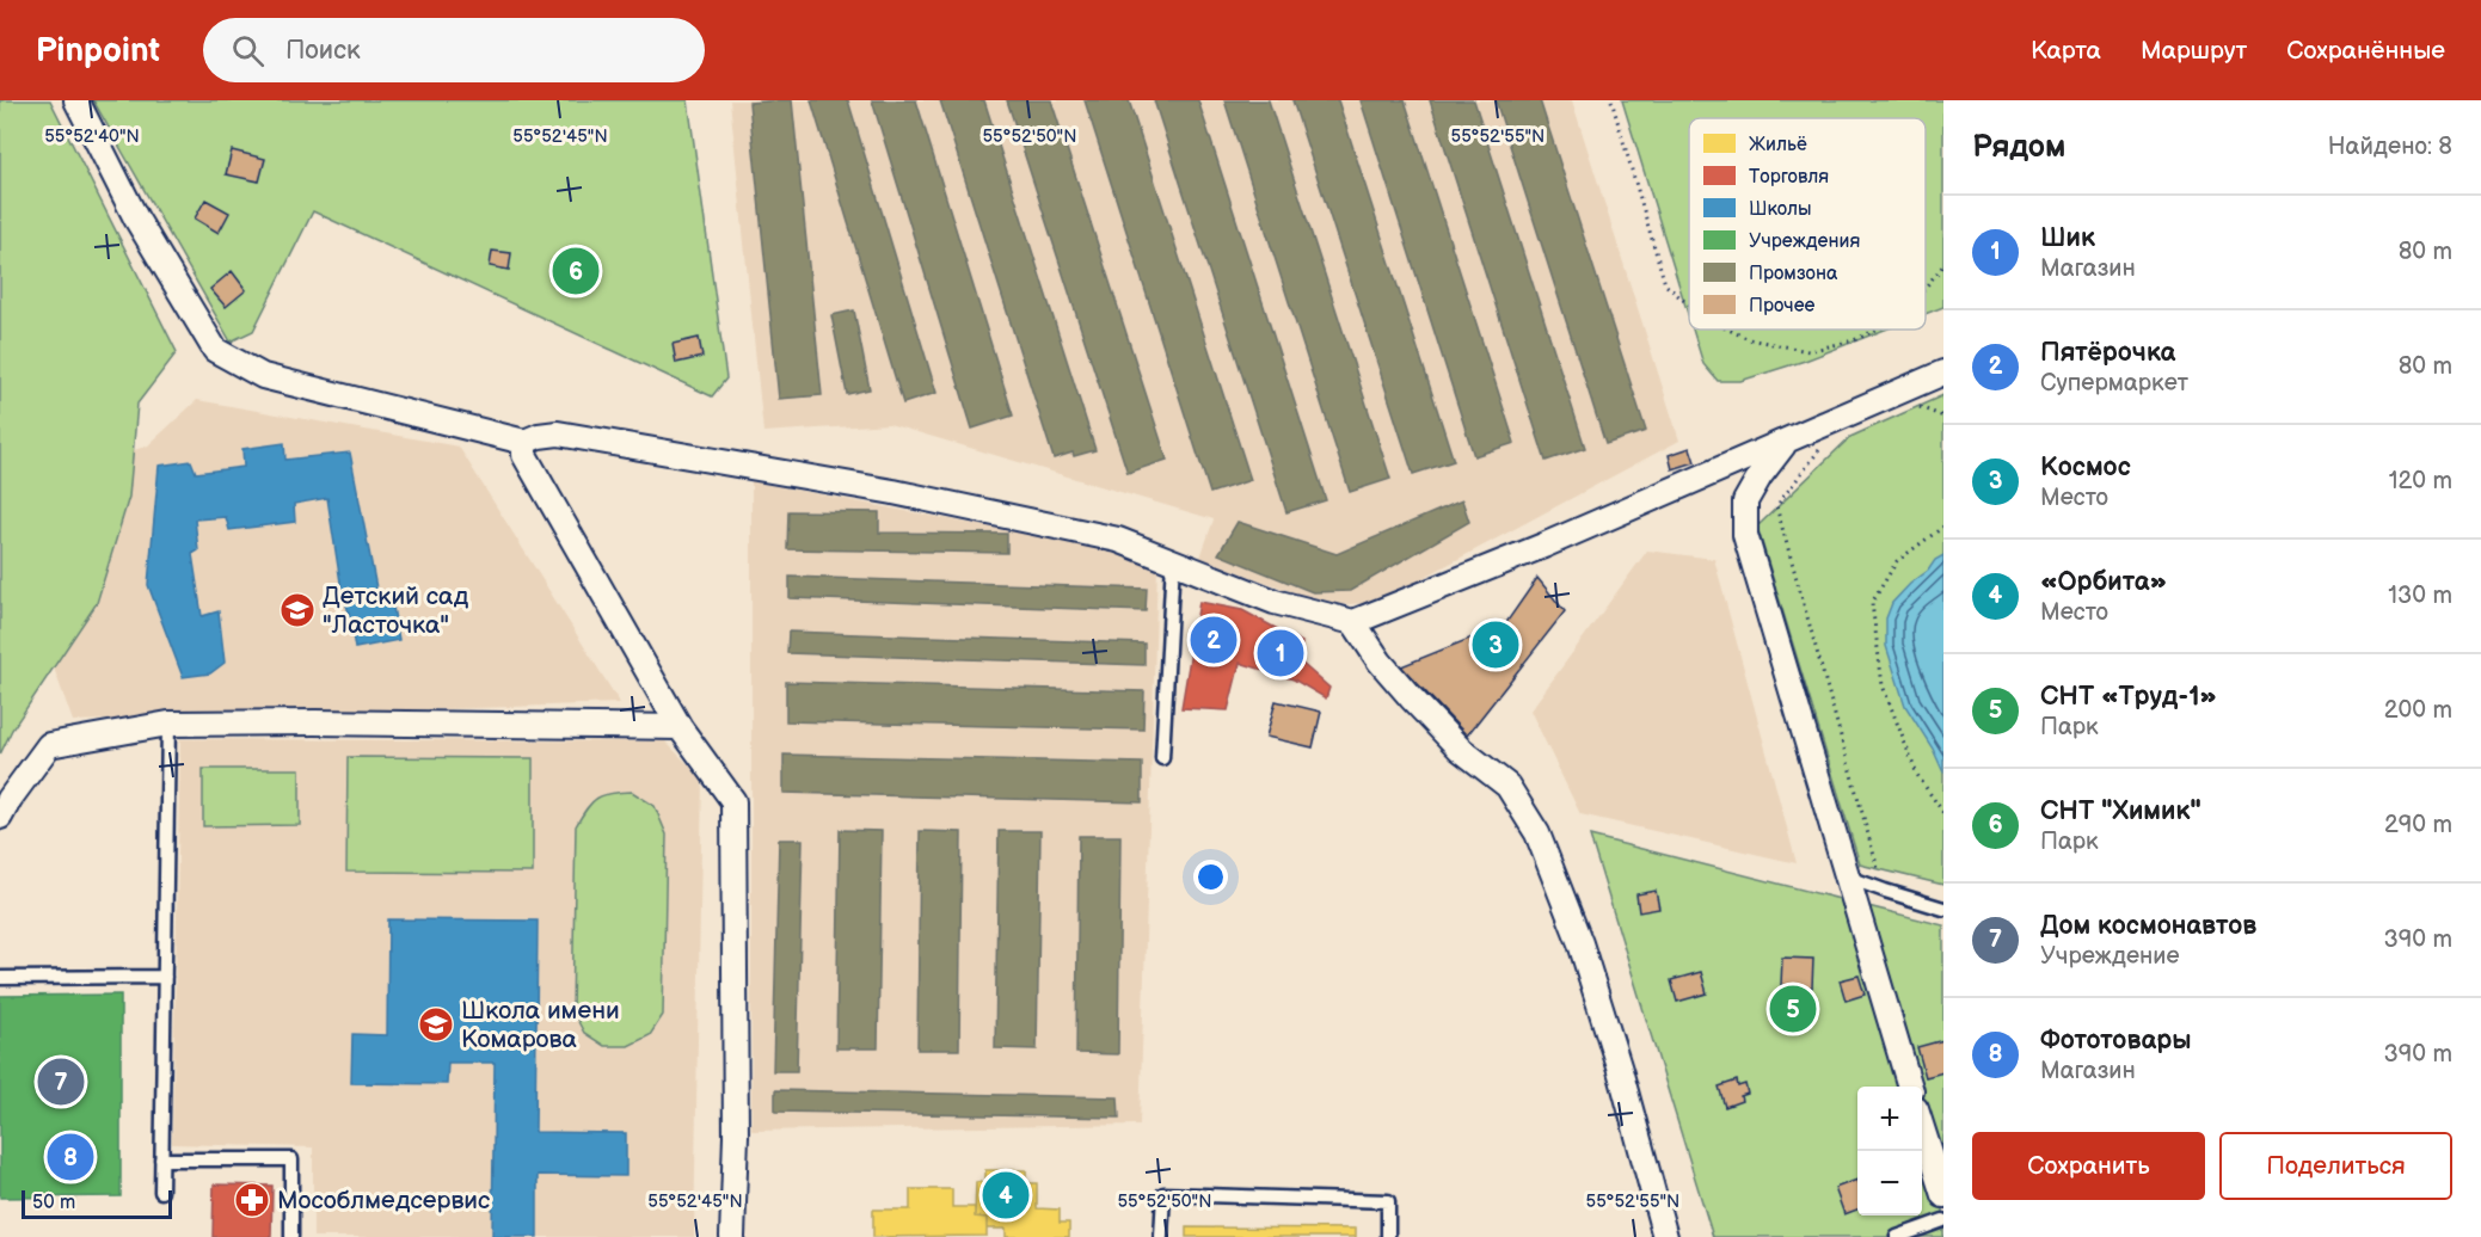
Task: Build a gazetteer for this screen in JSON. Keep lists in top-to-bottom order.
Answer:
{
  "places": {
    "school or university": ["Детский сад \"Ласточка\"", "Школа имени Комарова"],
    "pharmacy": ["Мособлмедсервис"]
  },
  "legend": [
    "Жильё",
    "Торговля",
    "Школы",
    "Учреждения",
    "Промзона",
    "Прочее"
  ],
  "scale_bar": "50 m",
  "page": {
    "header": "Pinpoint",
    "search": "Поиск",
    "nav": ["Карта", "Маршрут", "Сохранённые"],
    "heading": ["Рядом", "Найдено: 8"],
    "list": [
      {
        "mark": "1",
        "name": "Шик",
        "note": "Магазин",
        "value": "80 m"
      },
      {
        "mark": "2",
        "name": "Пятёрочка",
        "note": "Супермаркет",
        "value": "80 m"
      },
      {
        "mark": "3",
        "name": "Космос",
        "note": "Место",
        "value": "120 m"
      },
      {
        "mark": "4",
        "name": "«Орбита»",
        "note": "Место",
        "value": "130 m"
      },
      {
        "mark": "5",
        "name": "СНТ «Труд-1»",
        "note": "Парк",
        "value": "200 m"
      },
      {
        "mark": "6",
        "name": "СНТ \"Химик\"",
        "note": "Парк",
        "value": "290 m"
      },
      {
        "mark": "7",
        "name": "Дом космонавтов",
        "note": "Учреждение",
        "value": "390 m"
      },
      {
        "mark": "8",
        "name": "Фототовары",
        "note": "Магазин",
        "value": "390 m"
      }
    ],
    "pins": [
      "6",
      "2",
      "3",
      "1",
      "5",
      "7",
      "8",
      "4"
    ],
    "map_buttons": ["+", "−"],
    "buttons": ["Сохранить", "Поделиться"],
    "scale": "50 m"
  },
  "coordinates": [
    "55°52'40\"N",
    "55°52'45\"N",
    "55°52'50\"N",
    "55°52'55\"N"
  ]
}
